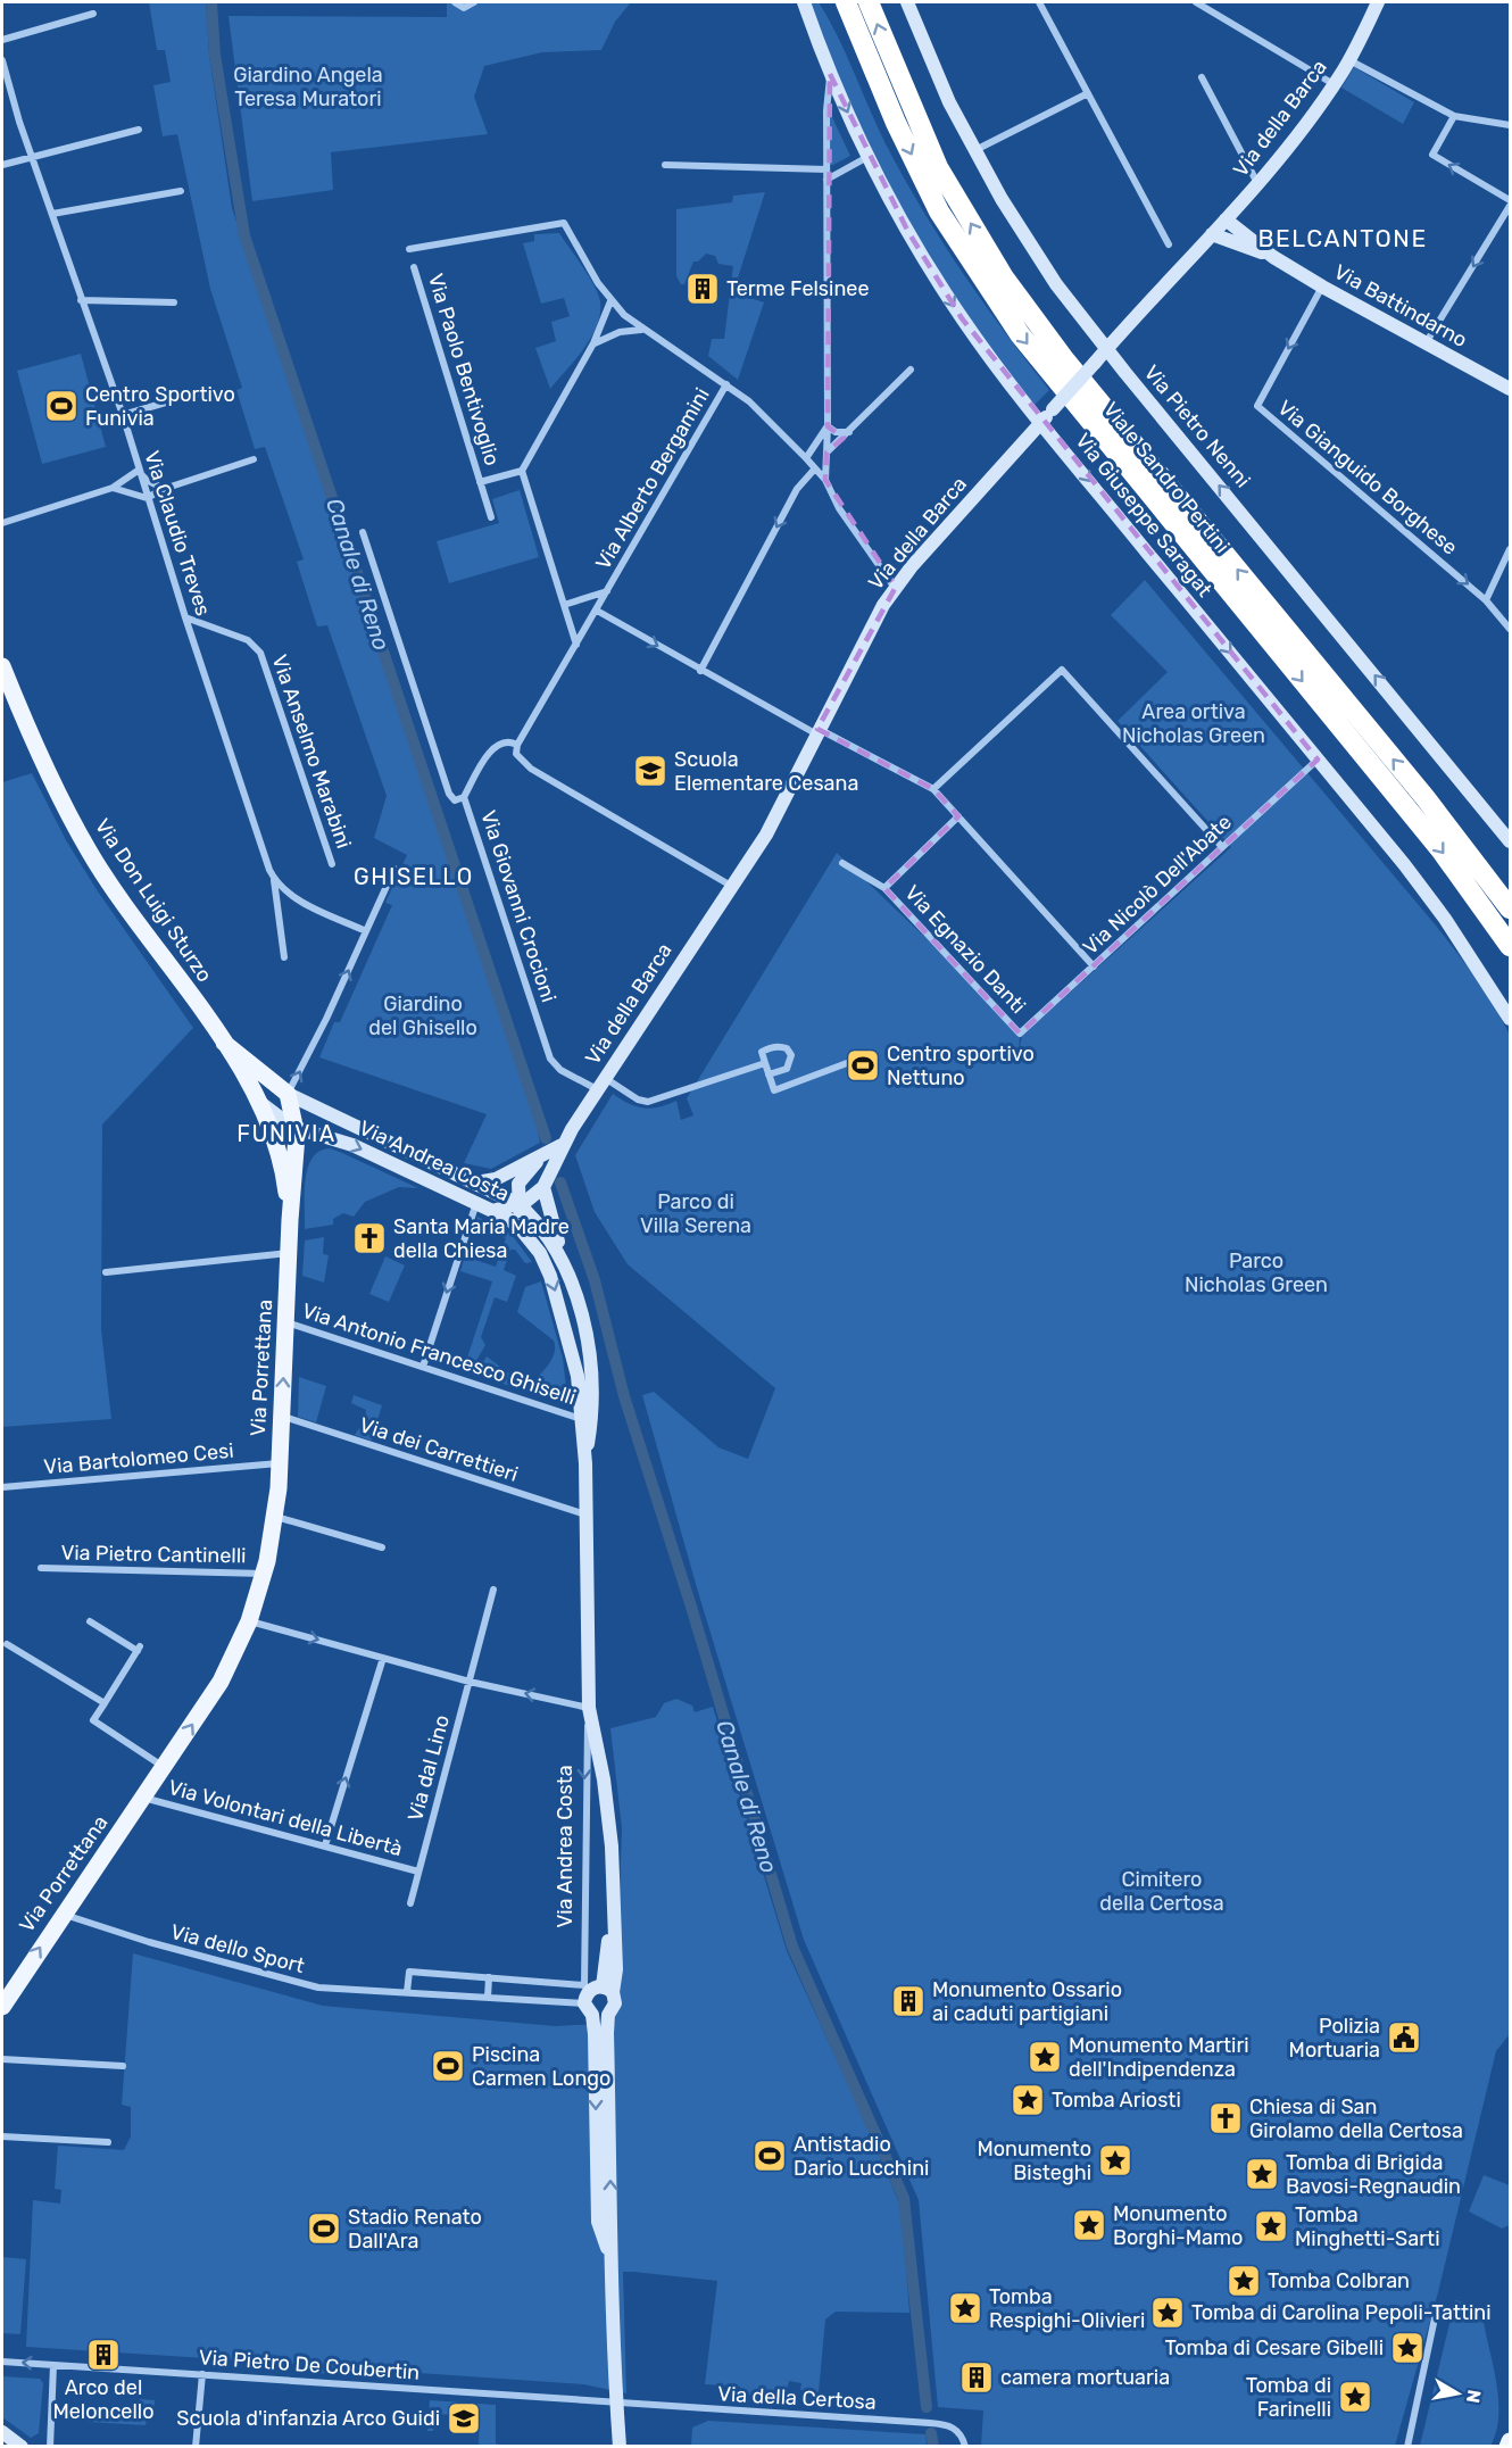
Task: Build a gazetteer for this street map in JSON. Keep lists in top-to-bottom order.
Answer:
{
  "streets": {
    "highway": ["Viale Sandro Pertini"],
    "main road": ["Via Don Luigi Sturzo", "Via Porrettana"],
    "street": [
      "Via della Barca",
      "Via Battindarno",
      "Via Paolo Bentivoglio",
      "Via Pietro Nenni",
      "Via Gianguido Borghese",
      "Via Alberto Bergamini",
      "Via Giuseppe Saragat",
      "Via Claudio Treves",
      "Via Anselmo Marabini",
      "Via Nicolò Dell'Abate",
      "Via Giovanni Crocioni",
      "Via Egnazio Danti",
      "Via Andrea Costa",
      "Via Antonio Francesco Ghiselli",
      "Via dei Carrettieri",
      "Via Bartolomeo Cesi",
      "Via Pietro Cantinelli",
      "Via dal Lino",
      "Via Volontari della Libertà",
      "Via dello Sport",
      "Via Pietro De Coubertin",
      "Via della Certosa"
    ]
  },
  "crossings": [
    ["Via della Barca", "Via Battindarno"],
    ["Via della Barca", "Via Pietro Nenni"],
    ["Via della Barca", "Via Giuseppe Saragat"],
    ["Via della Barca", "Via Giovanni Crocioni"],
    ["Via della Barca", "Via Andrea Costa"],
    ["Via Battindarno", "Via Gianguido Borghese"],
    ["Via Giuseppe Saragat", "Via Nicolò Dell'Abate"],
    ["Via Claudio Treves", "Via Anselmo Marabini"],
    ["Via Nicolò Dell'Abate", "Via Egnazio Danti"],
    ["Via Don Luigi Sturzo", "Via Andrea Costa"],
    ["Via Don Luigi Sturzo", "Via Porrettana"],
    ["Via Andrea Costa", "Via Antonio Francesco Ghiselli"],
    ["Via Andrea Costa", "Via Porrettana"],
    ["Via Andrea Costa", "Via dei Carrettieri"],
    ["Via Andrea Costa", "Via dello Sport"],
    ["Via Andrea Costa", "Via Pietro De Coubertin"],
    ["Via Andrea Costa", "Via della Certosa"],
    ["Via Antonio Francesco Ghiselli", "Via Porrettana"],
    ["Via Porrettana", "Via dei Carrettieri"],
    ["Via Porrettana", "Via Bartolomeo Cesi"],
    ["Via Porrettana", "Via Pietro Cantinelli"],
    ["Via Porrettana", "Via Volontari della Libertà"],
    ["Via Porrettana", "Via dello Sport"],
    ["Via dal Lino", "Via Volontari della Libertà"],
    ["Via Pietro De Coubertin", "Via della Certosa"]
  ],
  "one_way": ["Via Pietro Nenni", "Via Gianguido Borghese", "Via Giuseppe Saragat"],
  "districts": ["BELCANTONE", "GHISELLO", "FUNIVIA"],
  "water": ["Canale di Reno"],
  "parks": [
    "Giardino Angela Teresa Muratori",
    "Area ortiva Nicholas Green",
    "Giardino del Ghisello",
    "Parco di Villa Serena",
    "Parco Nicholas Green",
    "Cimitero della Certosa"
  ],
  "places": {
    "building": [
      "Terme Felsinee",
      "Monumento Ossario ai caduti partigiani",
      "Arco del Meloncello",
      "camera mortuaria"
    ],
    "sports": [
      "Centro Sportivo Funivia",
      "Centro sportivo Nettuno",
      "Piscina Carmen Longo",
      "Antistadio Dario Lucchini",
      "Stadio Renato Dall'Ara"
    ],
    "school or university": ["Scuola Elementare Cesana", "Scuola d'infanzia Arco Guidi"],
    "church": ["Santa Maria Madre della Chiesa", "Chiesa di San Girolamo della Certosa"],
    "public building": ["Polizia Mortuaria"],
    "place": [
      "Monumento Martiri dell'Indipendenza",
      "Tomba Ariosti",
      "Monumento Bisteghi",
      "Tomba di Brigida Bavosi-Regnaudin",
      "Monumento Borghi-Mamo",
      "Tomba Minghetti-Sarti",
      "Tomba Colbran",
      "Tomba Respighi-Olivieri",
      "Tomba di Carolina Pepoli-Tattini",
      "Tomba di Cesare Gibelli",
      "Tomba di Farinelli"
    ]
  },
  "north": "right"
}
